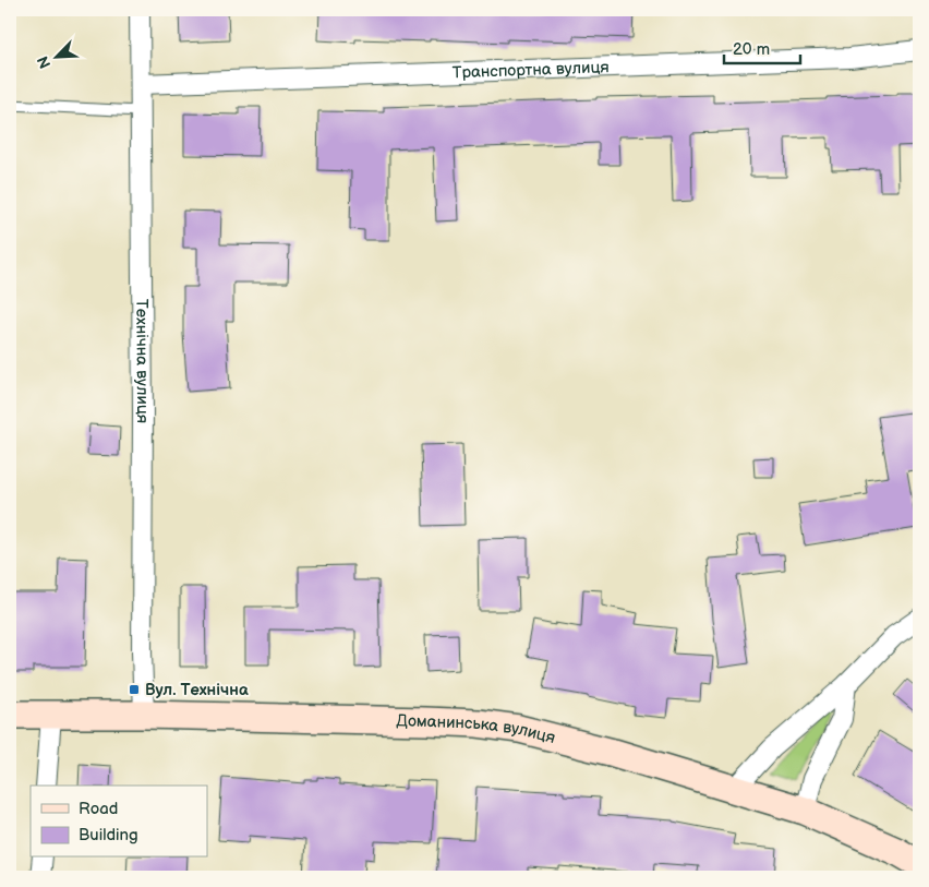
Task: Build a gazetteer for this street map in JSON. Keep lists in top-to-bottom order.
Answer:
{
  "streets": {
    "main road": ["Доманинська вулиця"],
    "street": ["Транспортна вулиця", "Технічна вулиця"]
  },
  "crossings": [
    ["Транспортна вулиця", "Технічна вулиця"],
    ["Технічна вулиця", "Доманинська вулиця"]
  ],
  "places": {
    "transit": ["Вул. Технічна"]
  },
  "legend": ["Road", "Building"],
  "scale_bar": "20 m",
  "north": "bottom left"
}
